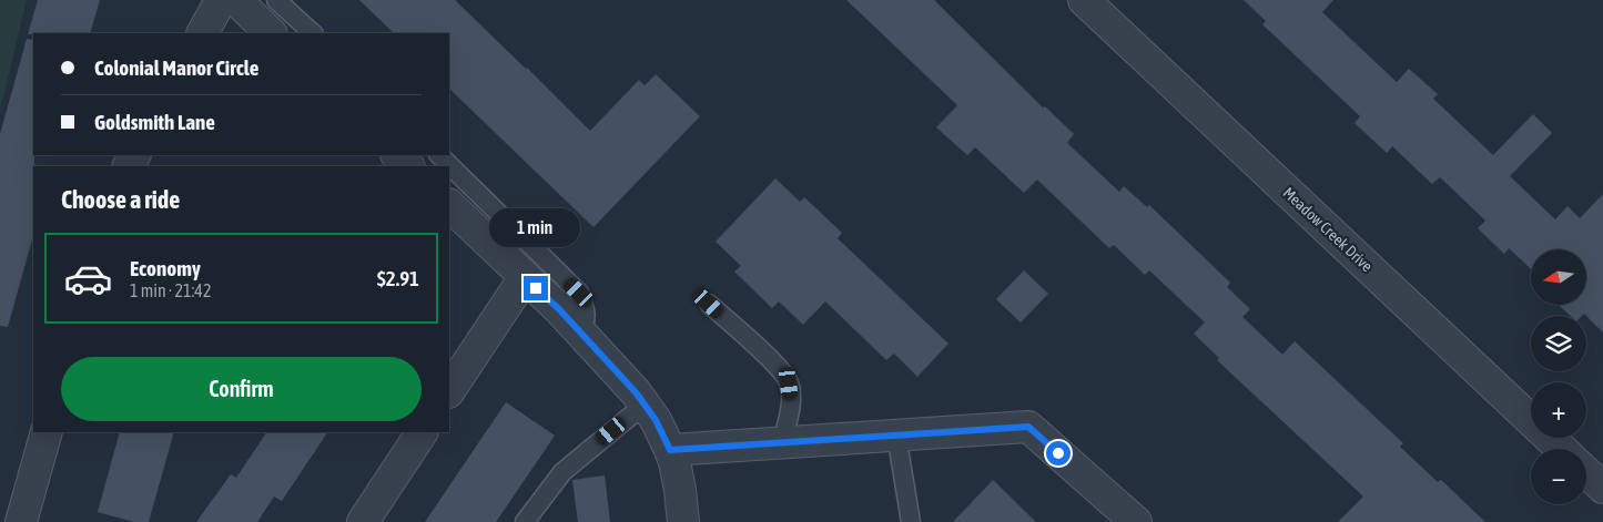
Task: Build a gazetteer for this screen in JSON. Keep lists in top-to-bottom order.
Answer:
{
  "streets": {
    "street": ["Meadow Creek Drive"]
  },
  "north": "left",
  "page": {
    "banner": ["Colonial Manor Circle", "Goldsmith Lane"],
    "heading": "Choose a ride",
    "bubble": "1 min",
    "list": [
      {
        "name": "Economy",
        "note": "1 min · 21:42",
        "value": "$2.91"
      }
    ],
    "map_buttons": ["+", "−"],
    "buttons": "Confirm"
  }
}
